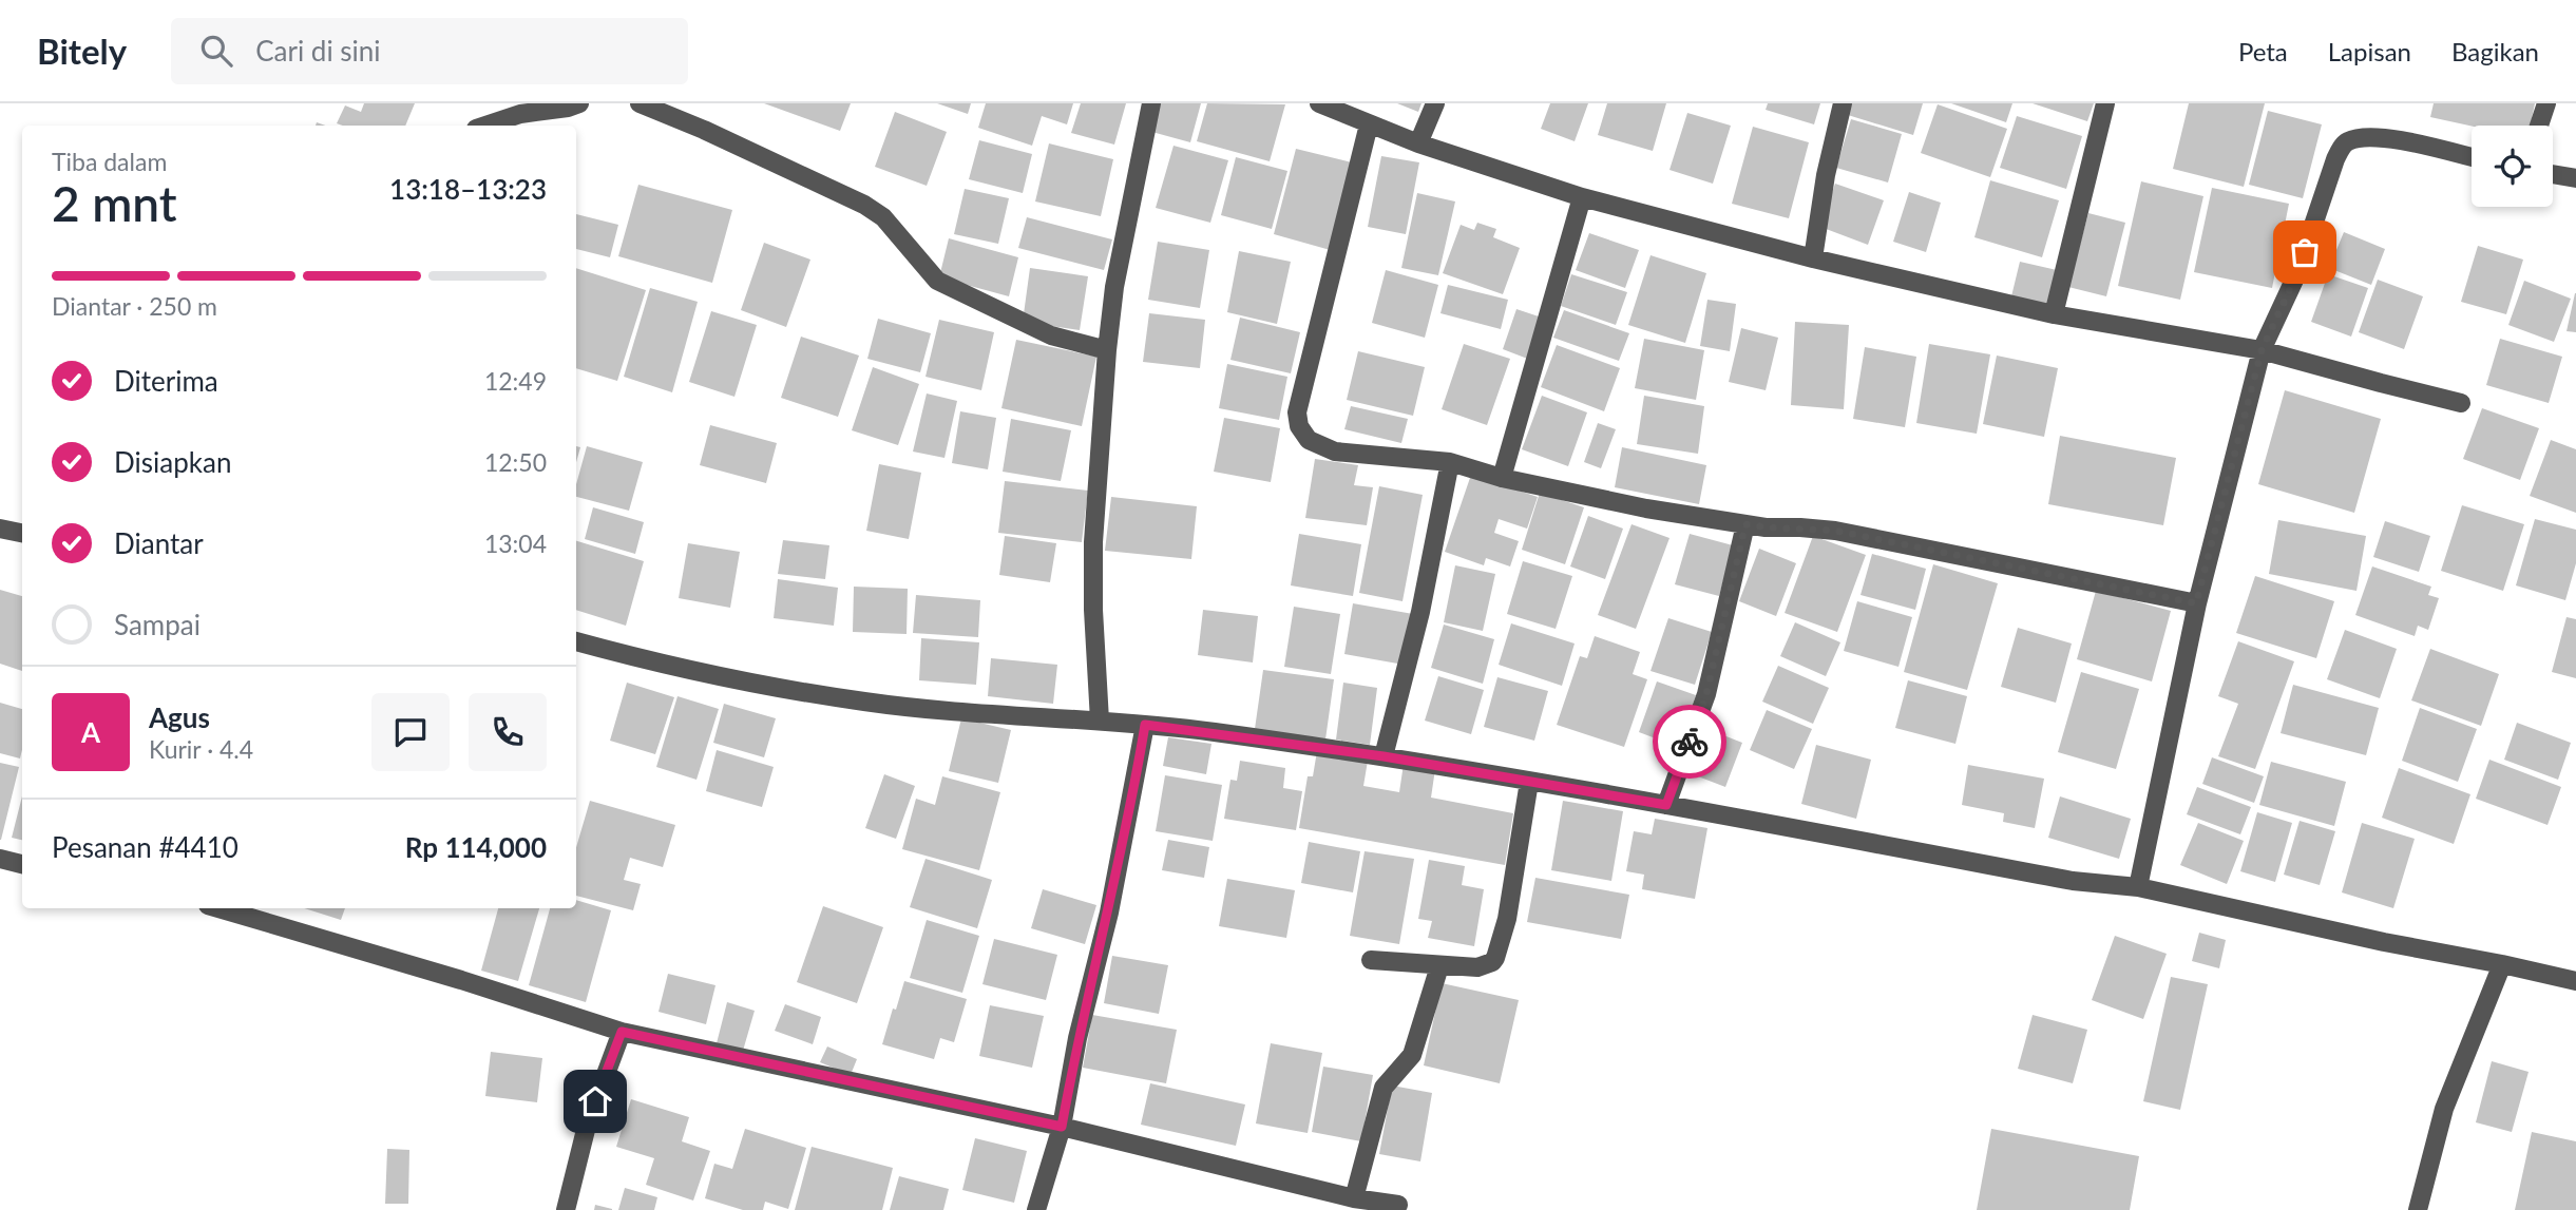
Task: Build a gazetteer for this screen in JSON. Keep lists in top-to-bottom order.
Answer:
{
  "page": {
    "header": "Bitely",
    "search": "Cari di sini",
    "nav": ["Peta", "Lapisan", "Bagikan"],
    "heading": ["2 mnt", "Tiba dalam", "13:18–13:23"],
    "panel": [
      "Agus",
      "Kurir · 4.4",
      "Pesanan #4410",
      "Rp 114,000"
    ],
    "bar": "Diantar · 250 m",
    "list": [
      ["Diterima", "12:49"],
      ["Disiapkan", "12:50"],
      ["Diantar", "13:04"],
      "Sampai"
    ],
    "round": "A"
  }
}
